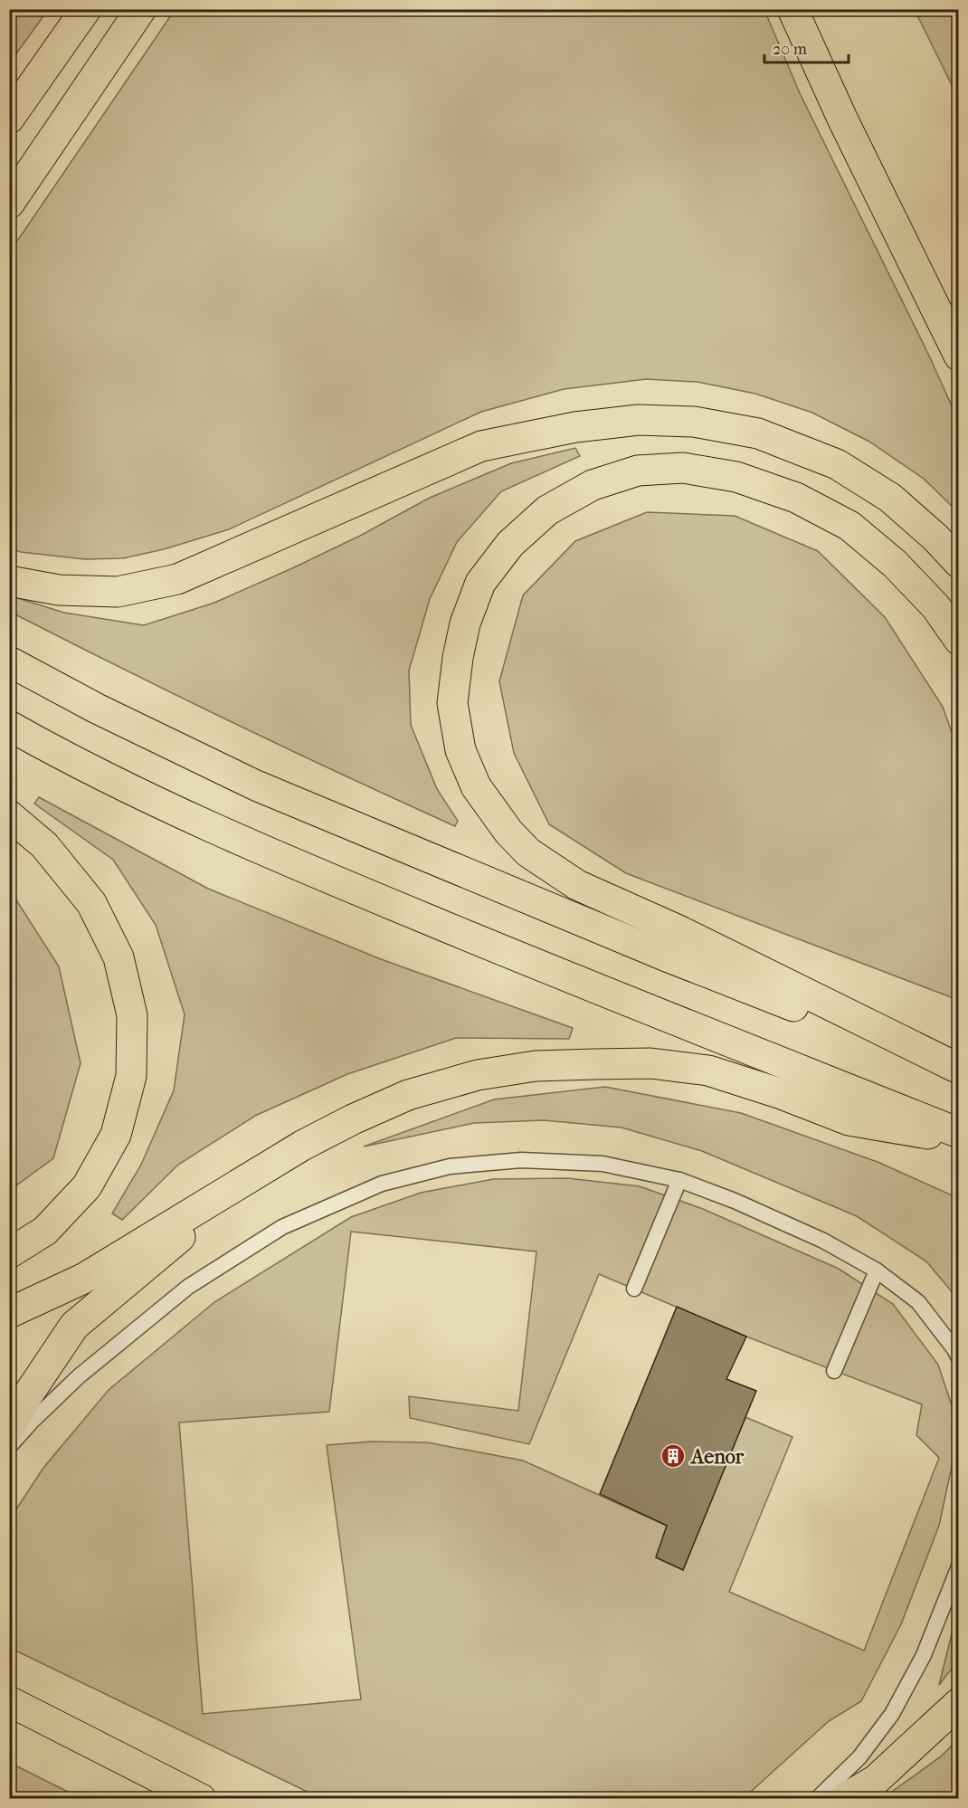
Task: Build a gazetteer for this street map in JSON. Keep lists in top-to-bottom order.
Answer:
{
  "places": {
    "building": ["Aenor"]
  },
  "scale_bar": "20 m"
}
